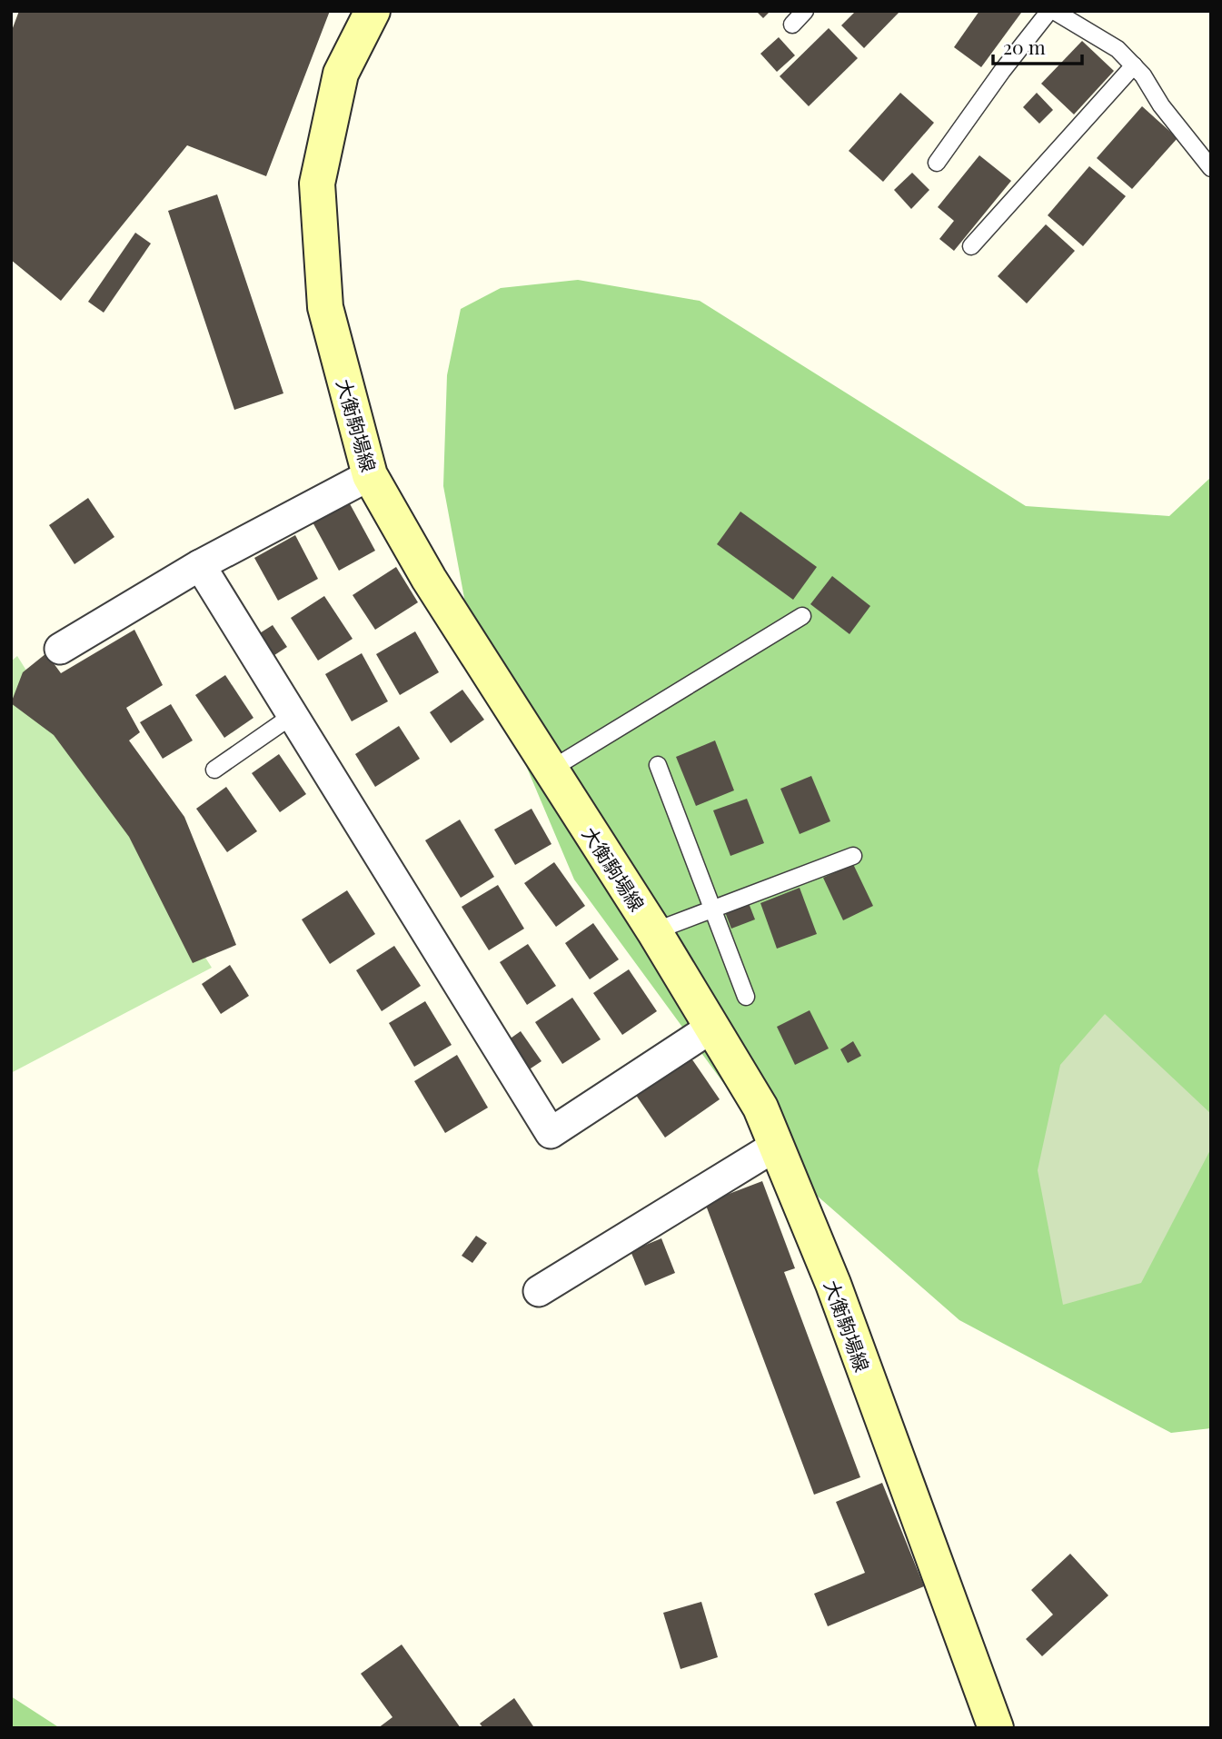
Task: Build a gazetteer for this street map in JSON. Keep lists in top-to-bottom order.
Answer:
{
  "streets": {
    "main road": ["大衡駒場線"]
  },
  "scale_bar": "20 m"
}
